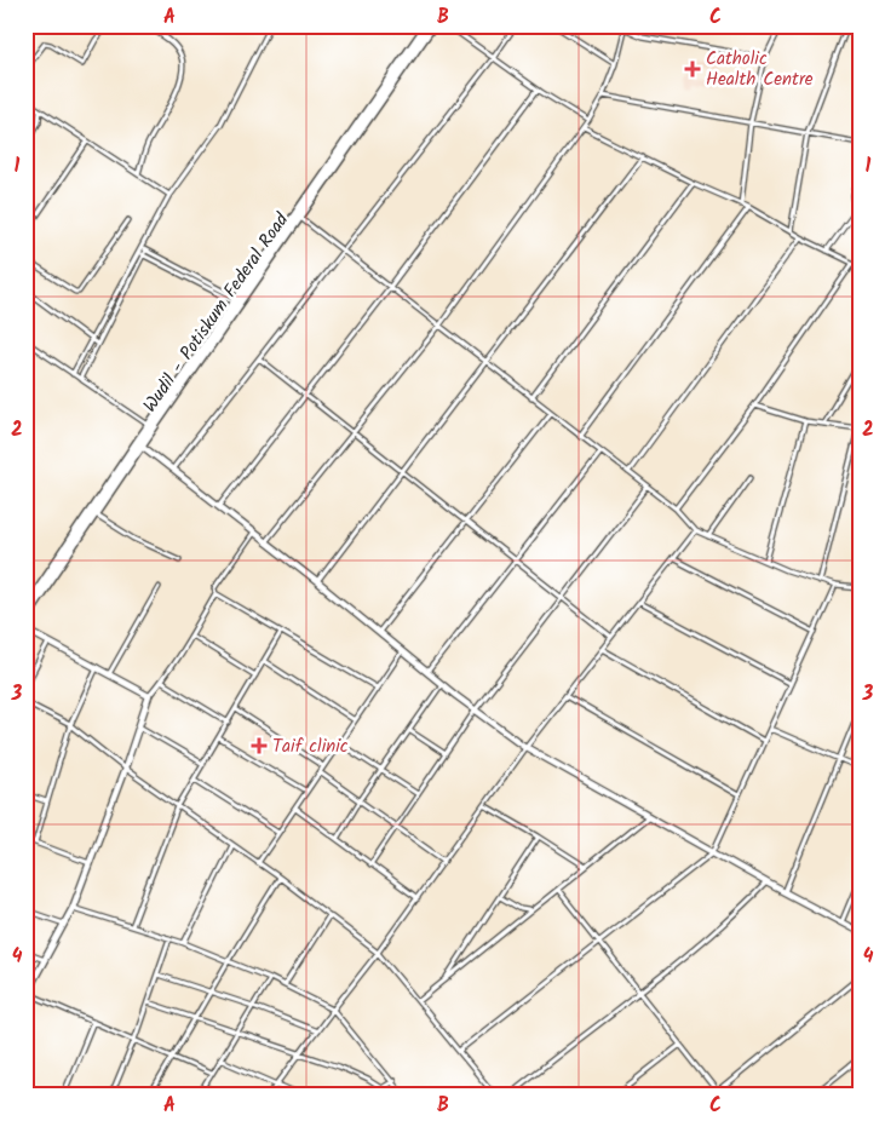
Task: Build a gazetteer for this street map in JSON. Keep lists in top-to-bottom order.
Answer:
{
  "streets": {
    "main road": ["Wudil - Potiskum Federal Road"]
  },
  "places": {
    "health": ["Catholic Health Centre", "Taif clinic"]
  },
  "grid": {
    "columns": ["A", "B", "C"],
    "rows": [
      "1",
      "2",
      "3",
      "4"
    ]
  }
}
